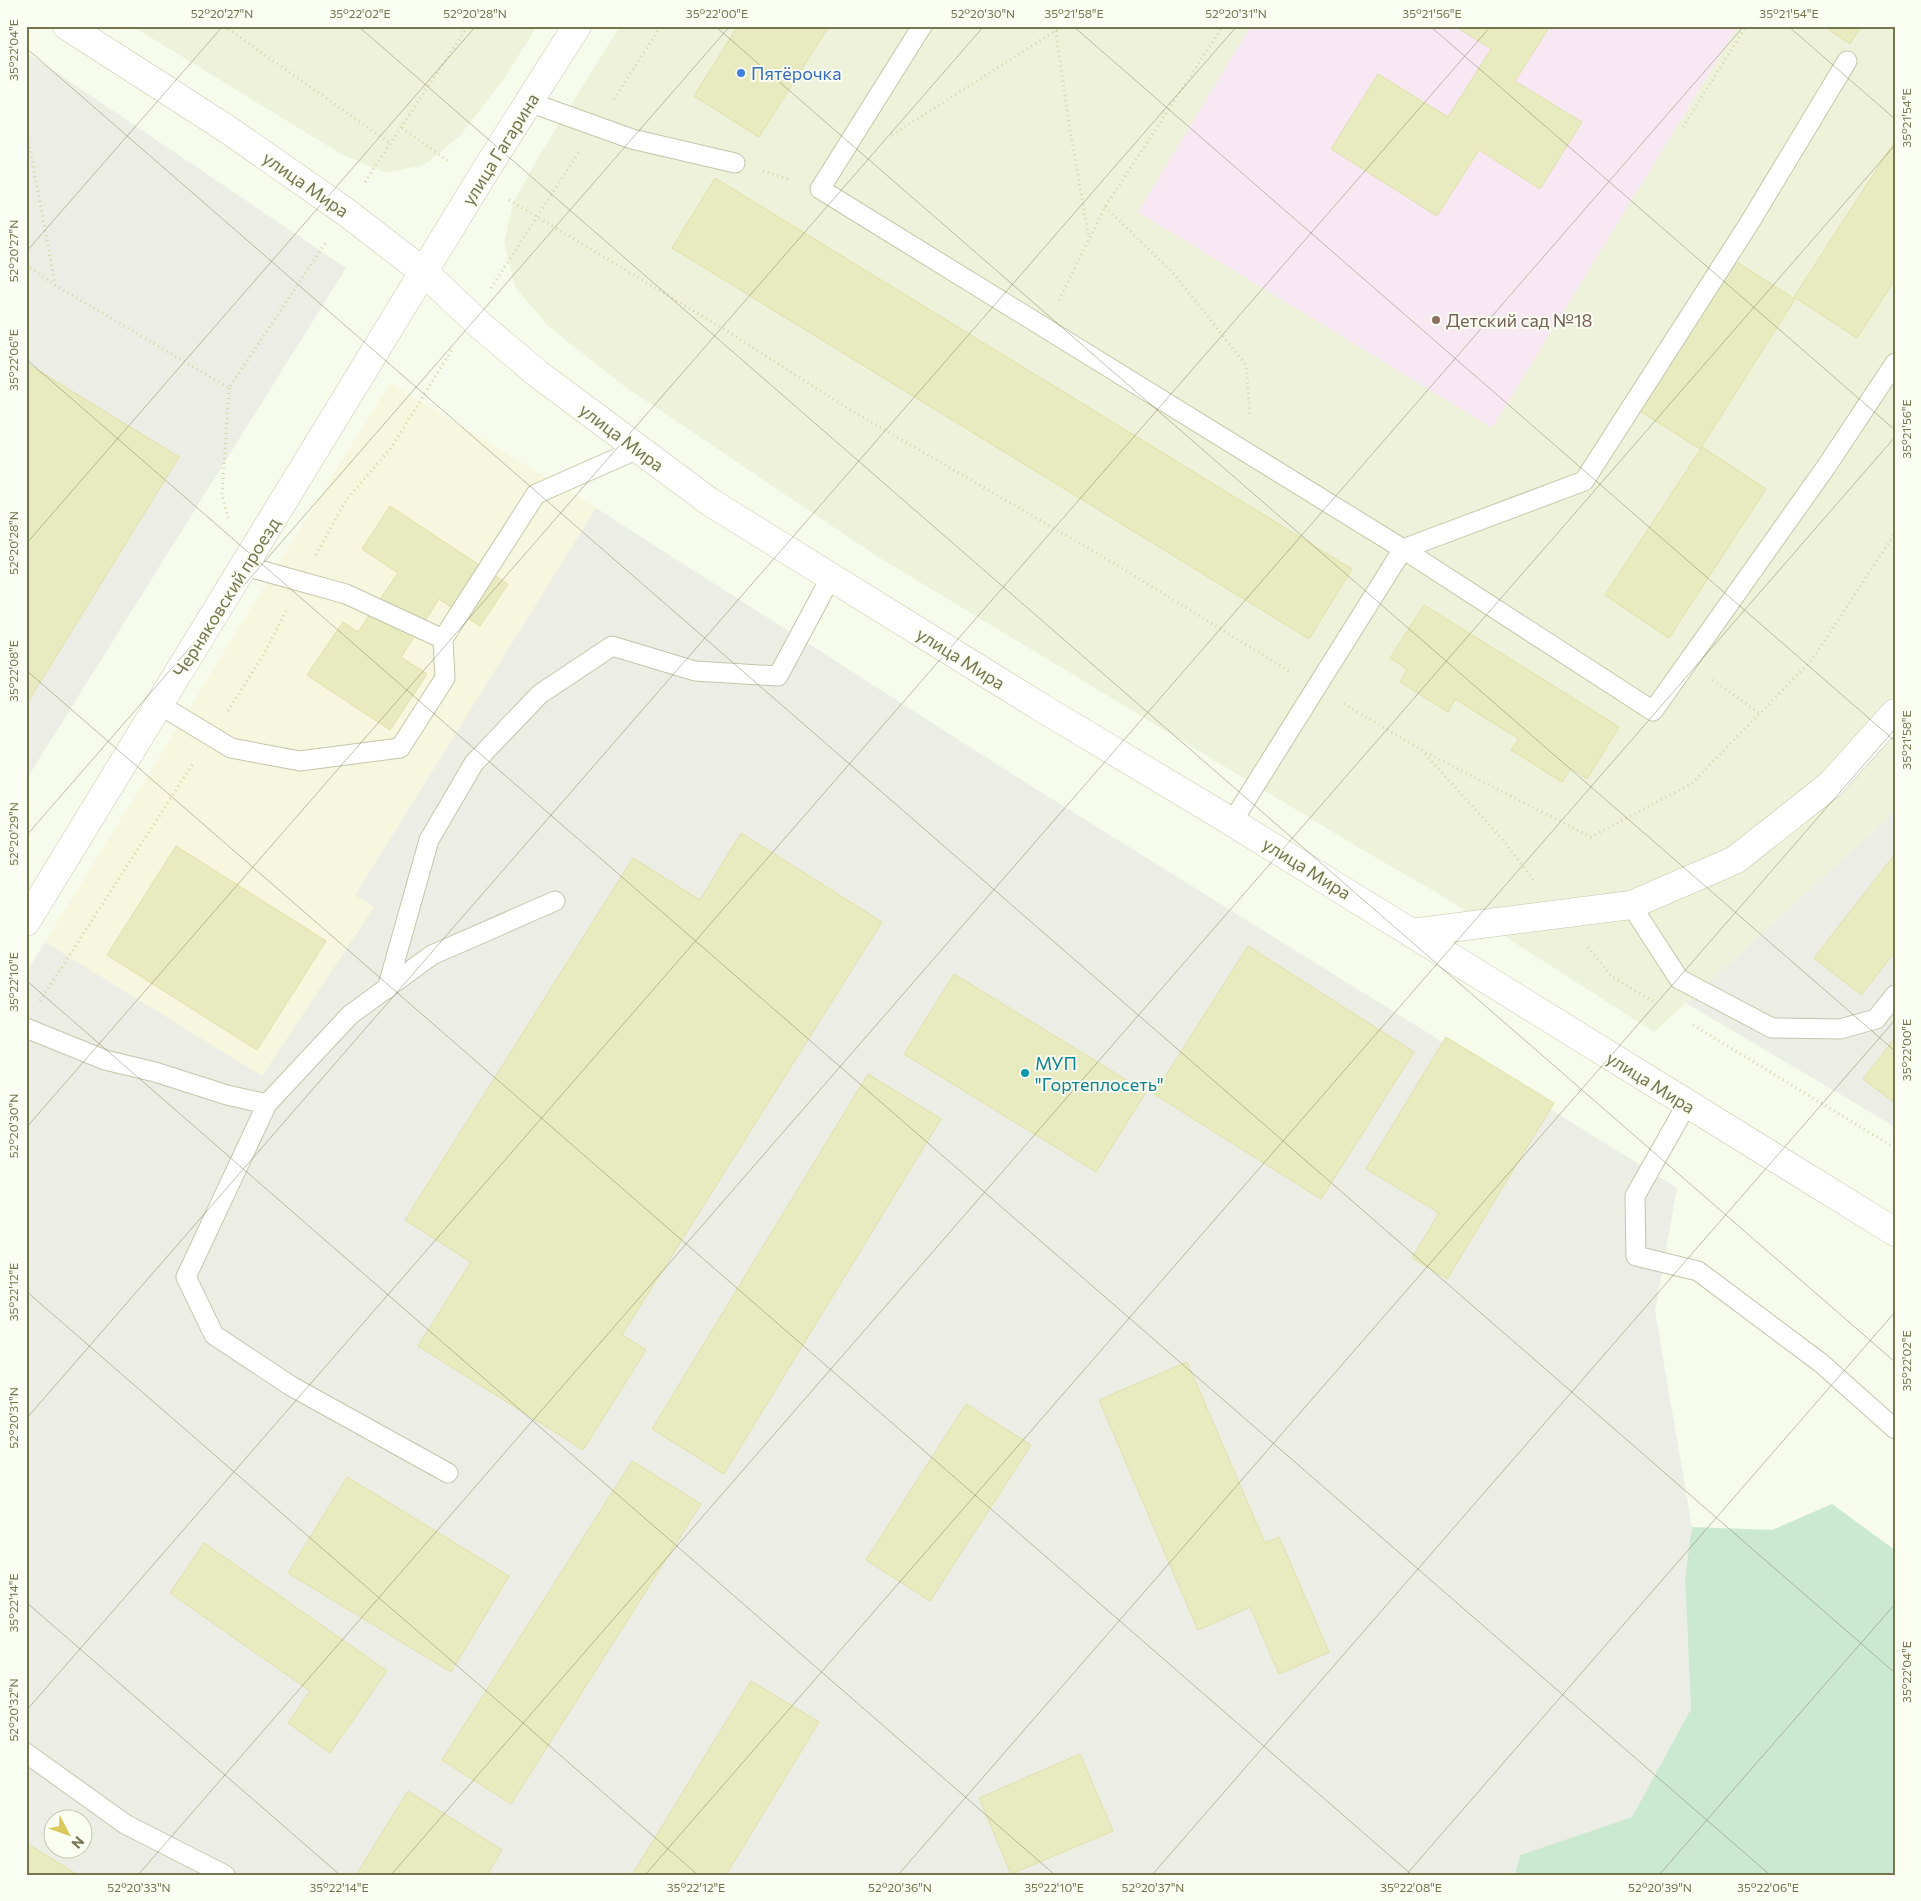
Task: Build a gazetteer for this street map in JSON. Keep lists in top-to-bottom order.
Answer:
{
  "streets": {
    "main road": ["улица Гагарина", "улица Мира", "Черняковский проезд"]
  },
  "crossings": [
    ["улица Гагарина", "улица Мира"],
    ["улица Гагарина", "Черняковский проезд"],
    ["улица Мира", "Черняковский проезд"]
  ],
  "places": ["Пятёрочка", "Детский сад №18", "МУП \"Гортеплосеть\""],
  "north": "bottom right",
  "coordinates": [
    "52°20'27\"N",
    "35°22'02\"E",
    "52°20'28\"N",
    "35°22'00\"E",
    "52°20'30\"N",
    "35°21'58\"E",
    "52°20'31\"N",
    "35°21'56\"E",
    "35°21'54\"E",
    "35°22'04\"E",
    "35°22'06\"E",
    "35°22'08\"E",
    "52°20'29\"N",
    "35°22'10\"E",
    "35°22'12\"E",
    "35°22'14\"E",
    "52°20'32\"N",
    "52°20'33\"N",
    "52°20'36\"N",
    "52°20'37\"N",
    "52°20'39\"N"
  ]
}
